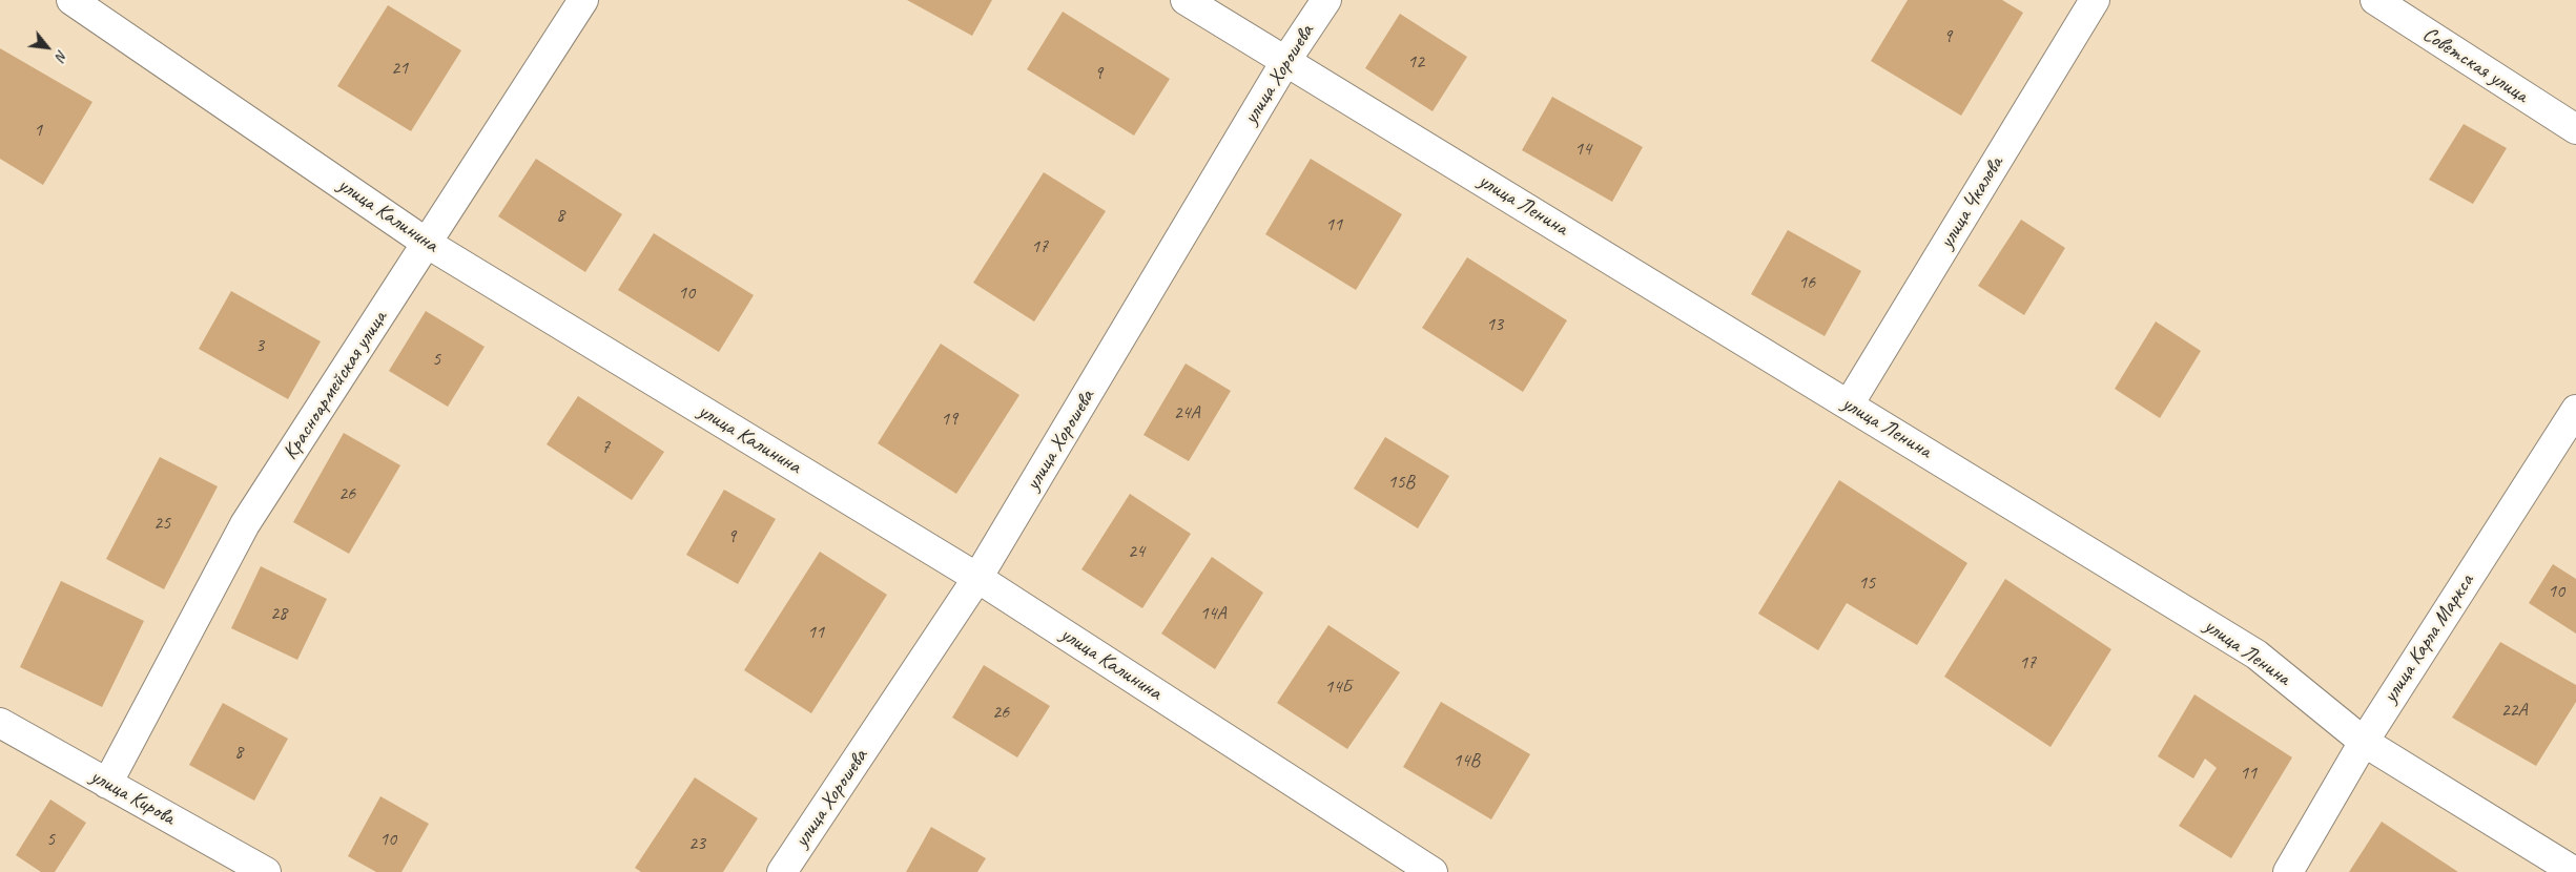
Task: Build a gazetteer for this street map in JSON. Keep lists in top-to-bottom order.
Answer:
{
  "streets": {
    "street": [
      "Советская улица",
      "улица Хорошева",
      "улица Чкалова",
      "улица Ленина",
      "улица Калинина",
      "Красноармейская улица",
      "улица Карла Маркса",
      "улица Кирова"
    ]
  },
  "crossings": [
    ["улица Хорошева", "улица Ленина"],
    ["улица Хорошева", "улица Калинина"],
    ["улица Чкалова", "улица Ленина"],
    ["улица Ленина", "улица Карла Маркса"],
    ["улица Калинина", "Красноармейская улица"],
    ["Красноармейская улица", "улица Кирова"]
  ],
  "house_numbers": [
    "9",
    "12",
    "21",
    "9",
    "1",
    "14",
    "8",
    "11",
    "17",
    "16",
    "10",
    "13",
    "3",
    "5",
    "24А",
    "19",
    "7",
    "15В",
    "26",
    "25",
    "9",
    "24",
    "15",
    "10",
    "28",
    "14А",
    "11",
    "17",
    "14Б",
    "22А",
    "26",
    "8",
    "14В",
    "11",
    "5",
    "10",
    "23"
  ],
  "north": "bottom right"
}
